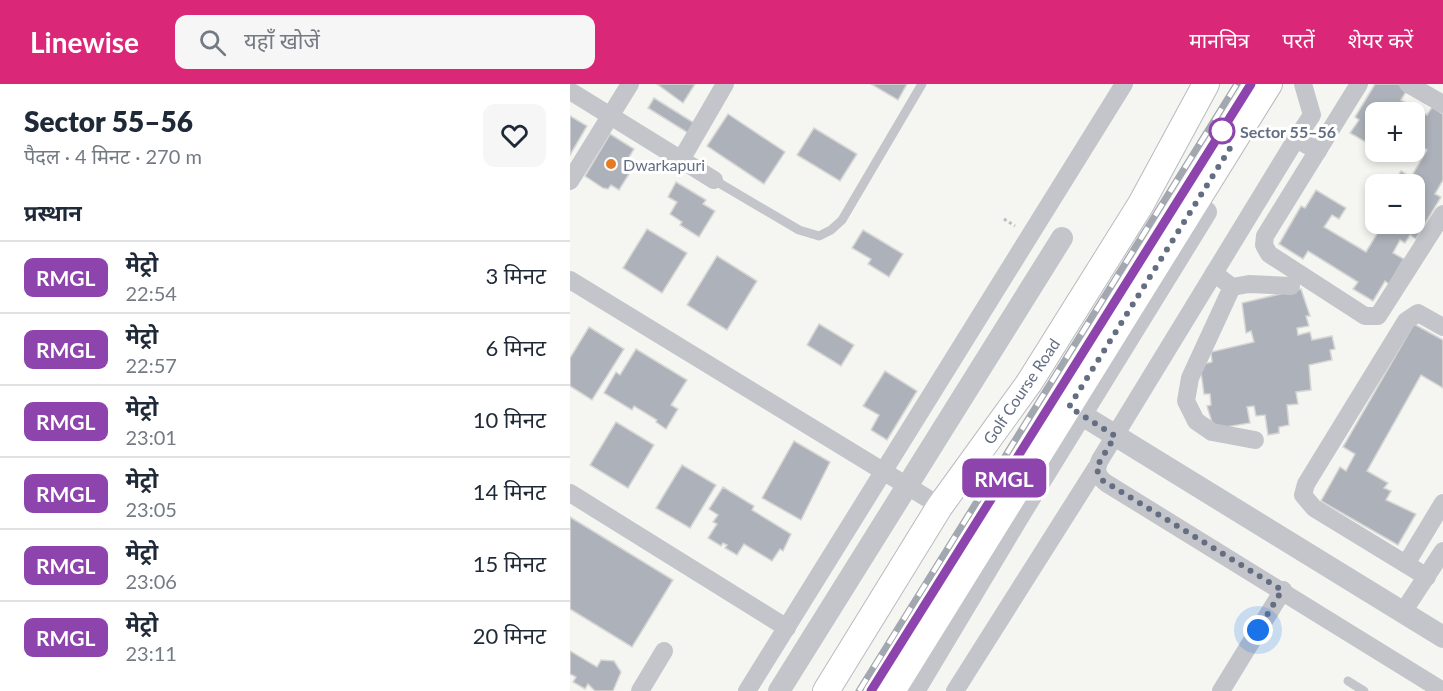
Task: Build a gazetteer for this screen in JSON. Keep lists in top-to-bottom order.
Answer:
{
  "streets": {
    "main road": ["Golf Course Road"]
  },
  "places": ["Sector 55–56", "Dwarkapuri"],
  "lines": ["metro line RMGL"],
  "page": {
    "header": "Linewise",
    "search": "यहाँ खोजें",
    "nav": ["मानचित्र", "परतें", "शेयर करें"],
    "heading": [
      ["Sector 55–56", "पैदल · 4 मिनट · 270 m"],
      "प्रस्थान"
    ],
    "on_map": "RMGL",
    "map_buttons": ["+", "−"],
    "list": [
      {
        "mark": "RMGL",
        "name": "मेट्रो",
        "note": "22:54",
        "value": "3 मिनट"
      },
      {
        "mark": "RMGL",
        "name": "मेट्रो",
        "note": "22:57",
        "value": "6 मिनट"
      },
      {
        "mark": "RMGL",
        "name": "मेट्रो",
        "note": "23:01",
        "value": "10 मिनट"
      },
      {
        "mark": "RMGL",
        "name": "मेट्रो",
        "note": "23:05",
        "value": "14 मिनट"
      },
      {
        "mark": "RMGL",
        "name": "मेट्रो",
        "note": "23:06",
        "value": "15 मिनट"
      },
      {
        "mark": "RMGL",
        "name": "मेट्रो",
        "note": "23:11",
        "value": "20 मिनट"
      }
    ]
  }
}
